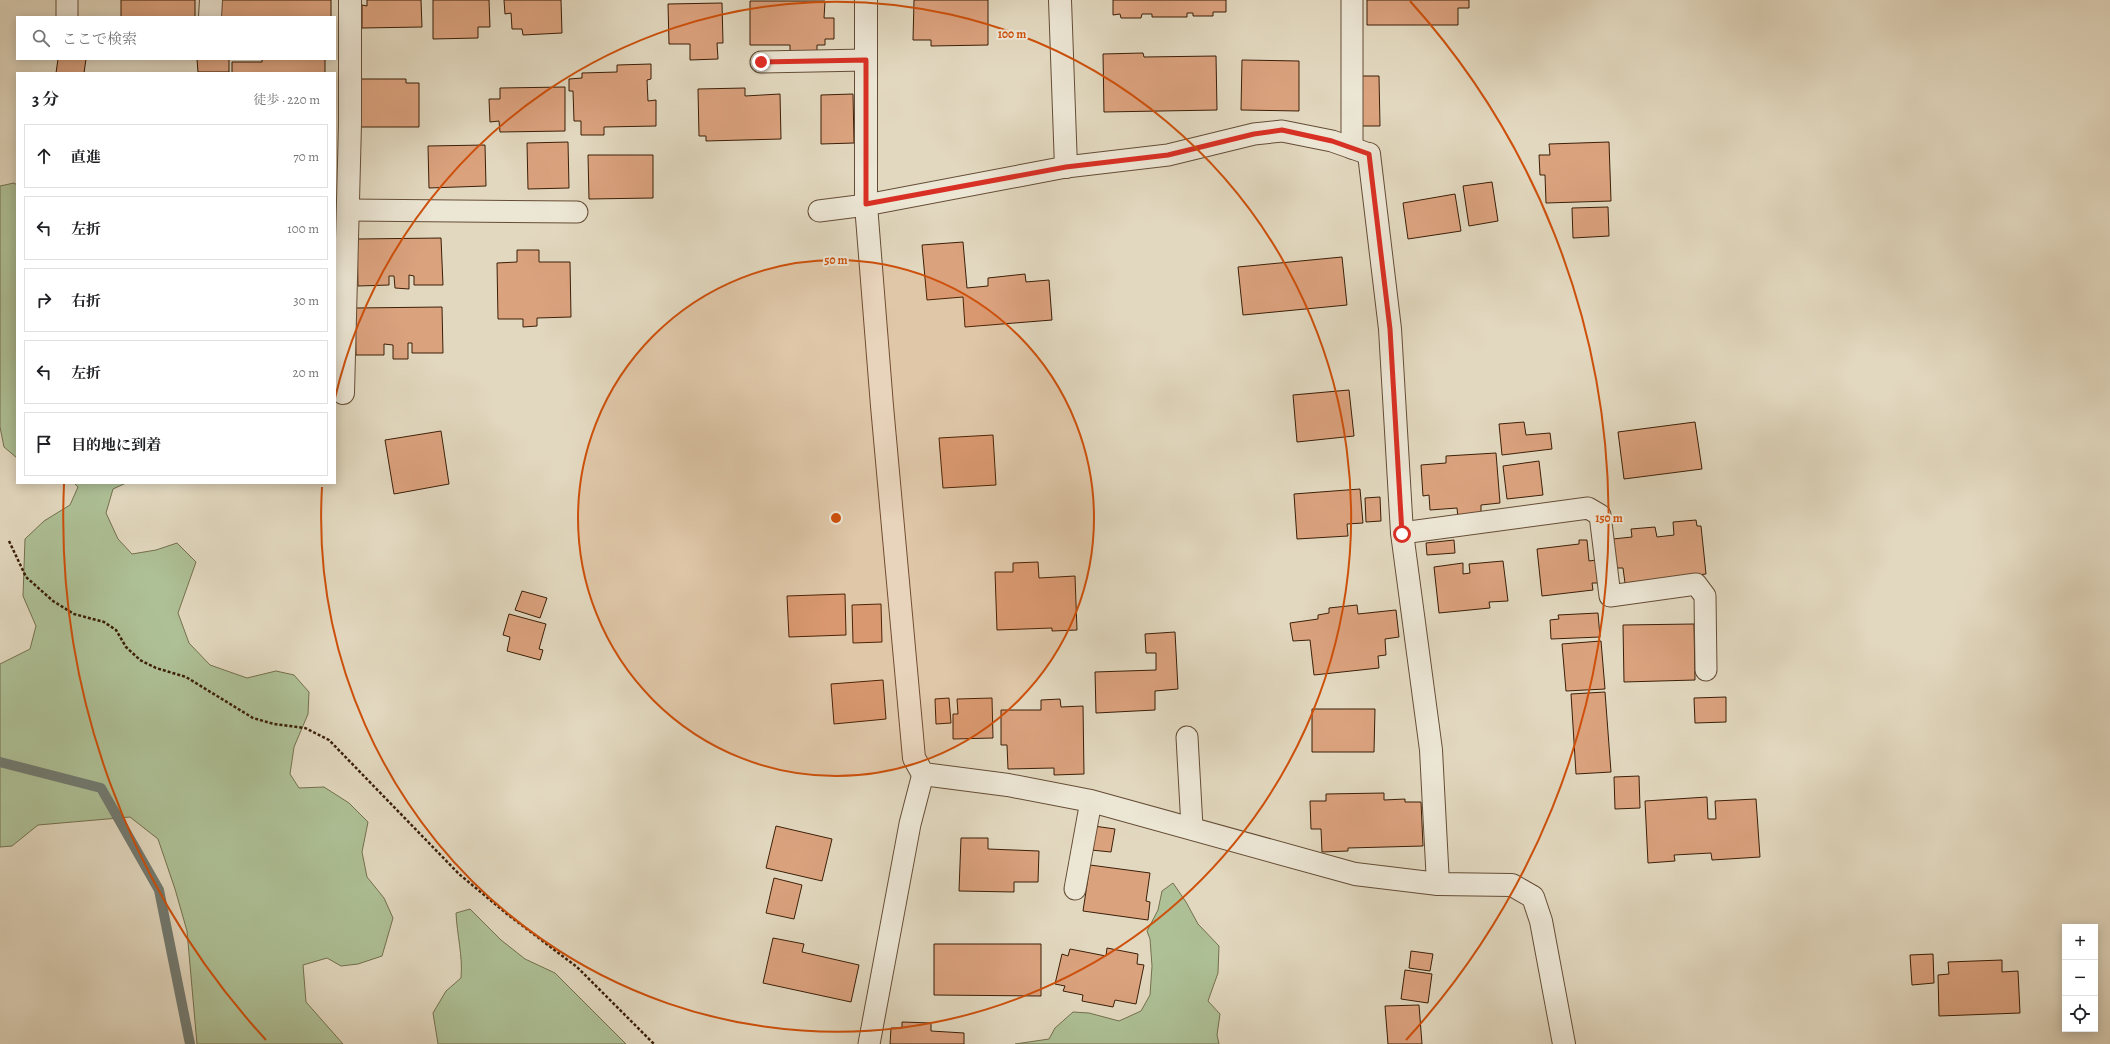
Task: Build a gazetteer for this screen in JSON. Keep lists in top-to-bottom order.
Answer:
{
  "page": {
    "search": "ここで検索",
    "heading": ["3 分", "徒歩 · 220 m"],
    "list": [
      ["直進", "70 m"],
      ["左折", "100 m"],
      ["右折", "30 m"],
      ["左折", "20 m"],
      "目的地に到着"
    ],
    "map_buttons": ["+", "−"]
  },
  "rings": ["100 m", "50 m", "150 m"]
}
